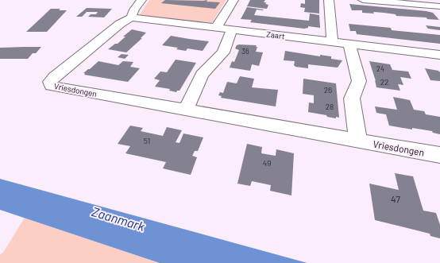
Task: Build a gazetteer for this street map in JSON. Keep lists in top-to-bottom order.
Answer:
{
  "streets": {
    "street": ["Zaart", "Vriesdongen"]
  },
  "crossings": [
    ["Zaart", "Vriesdongen"]
  ],
  "water": ["Zaanmark"],
  "house_numbers": [
    "36",
    "24",
    "22",
    "26",
    "28",
    "51",
    "49",
    "47"
  ]
}
